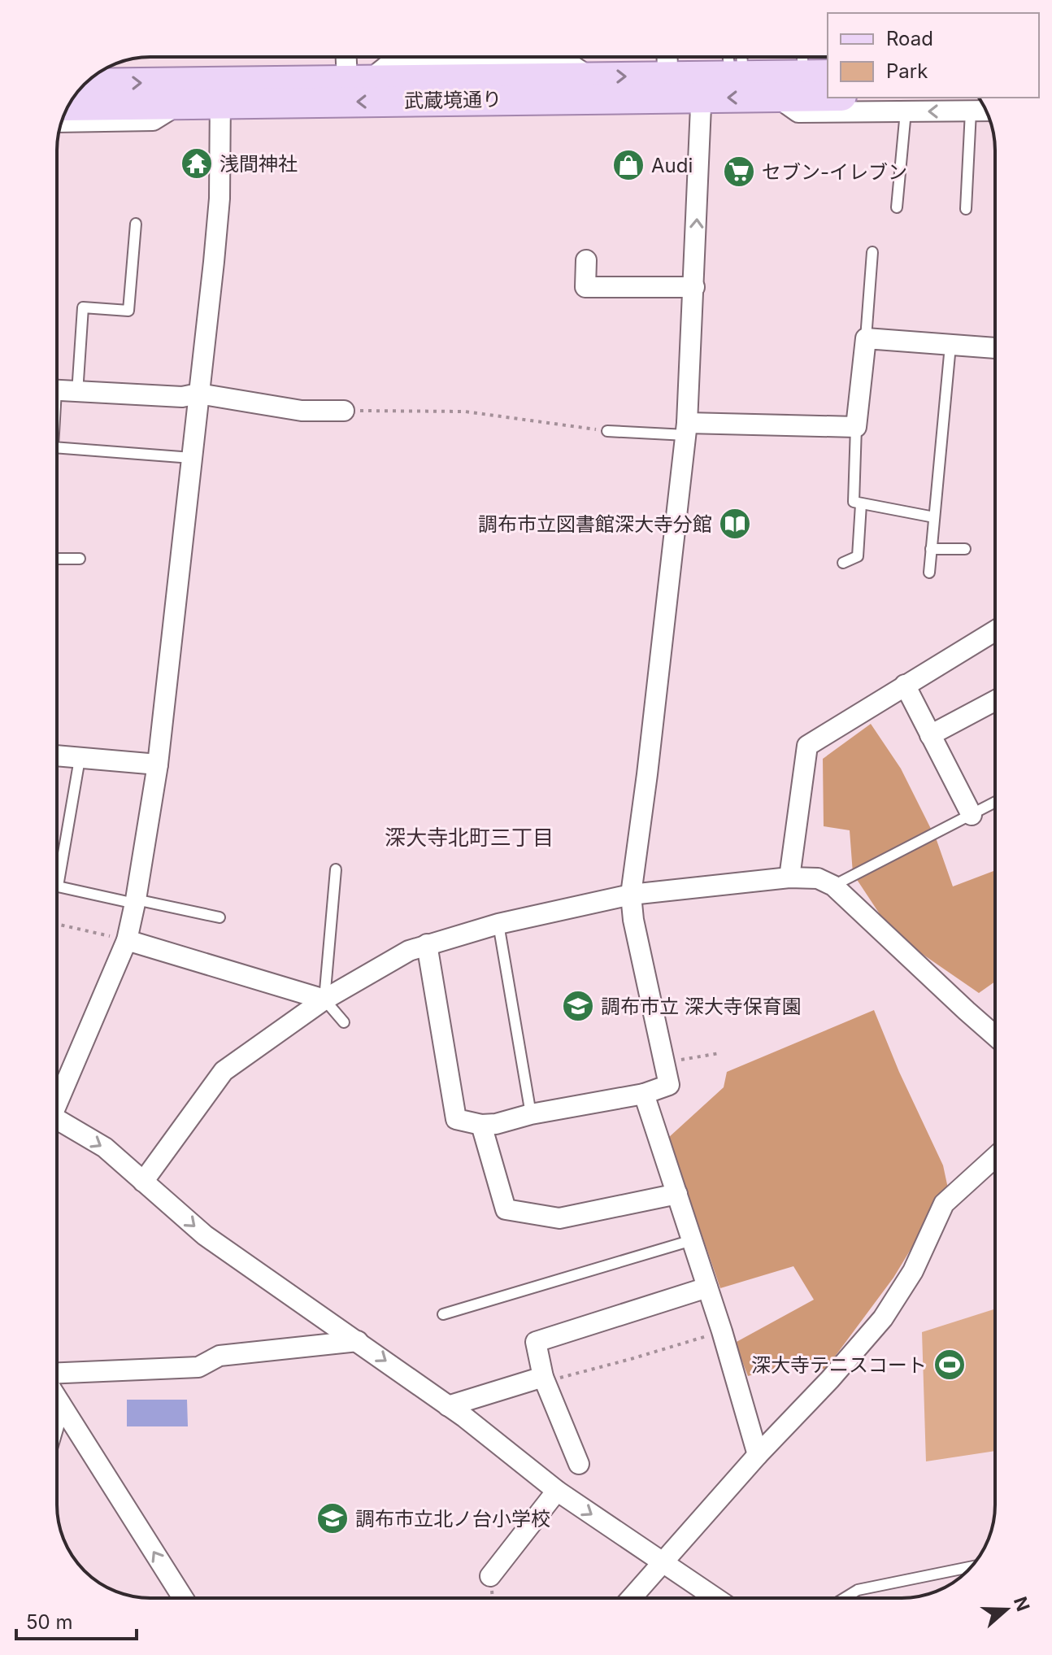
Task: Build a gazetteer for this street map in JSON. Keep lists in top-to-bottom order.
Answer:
{
  "streets": {
    "main road": ["武蔵境通り"]
  },
  "districts": ["深大寺北町三丁目"],
  "places": {
    "temple": ["浅間神社"],
    "shop": ["Audi"],
    "supermarket": ["セブン-イレブン"],
    "library": ["調布市立図書館深大寺分館"],
    "school or university": ["調布市立 深大寺保育園", "調布市立北ノ台小学校"],
    "sports": ["深大寺テニスコート"]
  },
  "legend": ["Road", "Park"],
  "scale_bar": "50 m",
  "north": "right"
}
